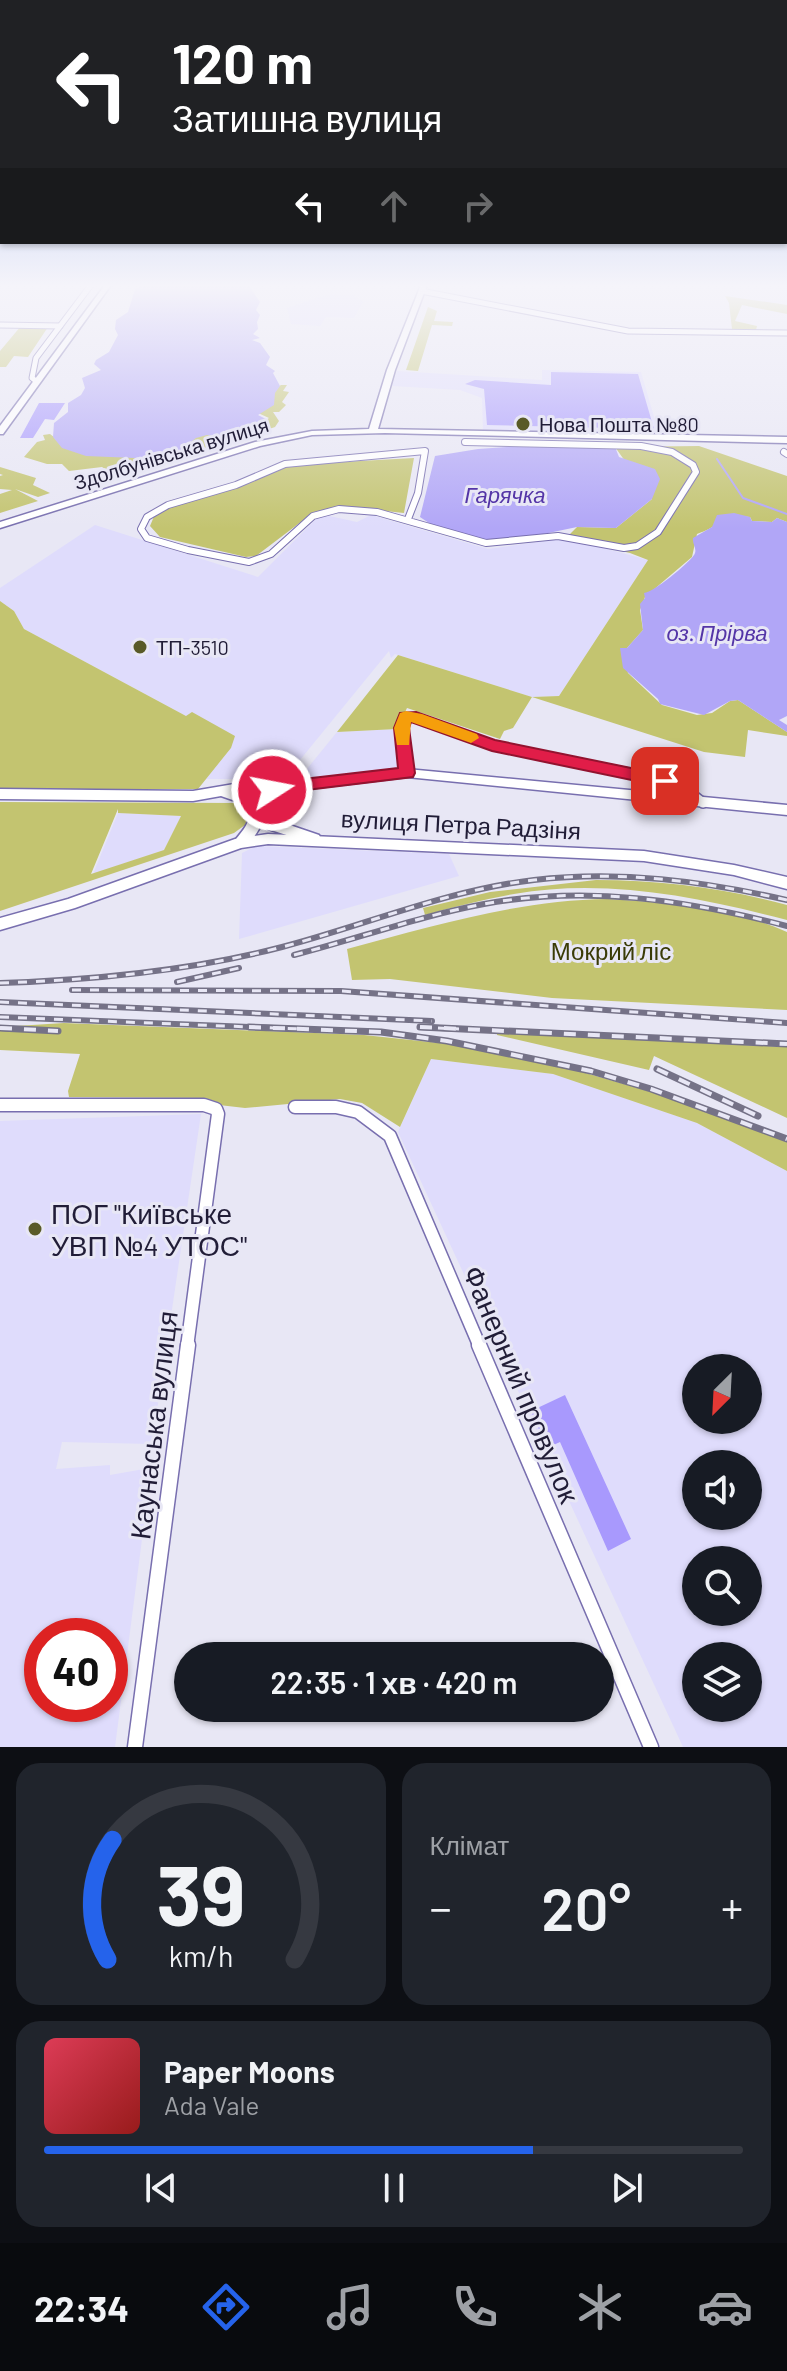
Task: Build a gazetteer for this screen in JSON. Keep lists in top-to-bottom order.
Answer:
{
  "streets": {
    "street": [
      "Здолбунівська вулиця",
      "вулиця Петра Радзіня",
      "Фанерний провулок",
      "Каунаська вулиця"
    ]
  },
  "water": ["Гарячка", "оз. Прірва"],
  "parks": ["Мокрий ліс"],
  "places": ["Нова Пошта №80", "ТП-3510", "ПОГ \"Київське УВП №4 УТОС\""],
  "north": "bottom left",
  "page": {
    "turn": ["120 m", "Затишна вулиця"],
    "limit": "40",
    "trip": "22:35 · 1 хв · 420 m",
    "tile": "Клімат",
    "heat": ["−", "20°", "+"],
    "song": ["Paper Moons", "Ada Vale"],
    "tabs": "22:34",
    "gauge": ["39", "km/h"]
  }
}
